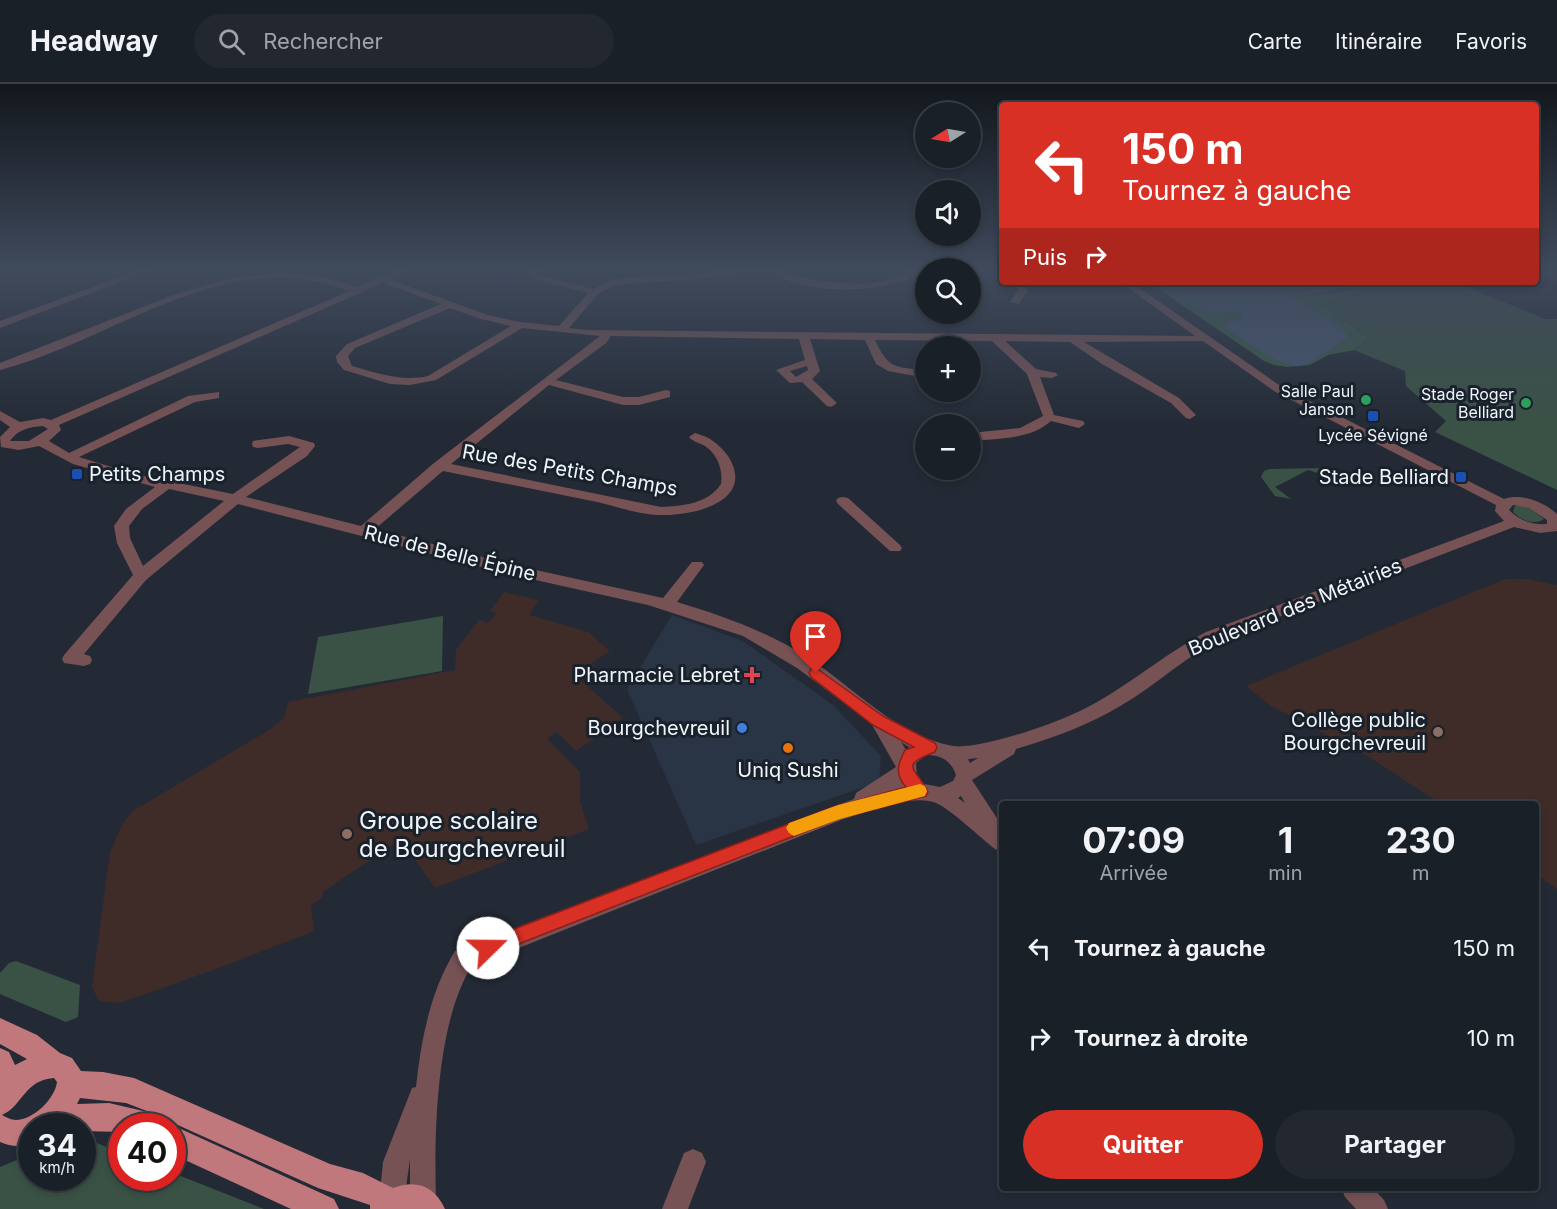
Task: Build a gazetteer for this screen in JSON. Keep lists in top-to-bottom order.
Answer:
{
  "streets": {
    "street": ["Rue des Petits Champs", "Rue de Belle Épine", "Boulevard des Métairies"]
  },
  "crossings": [
    ["Rue des Petits Champs", "Rue de Belle Épine"],
    ["Rue de Belle Épine", "Boulevard des Métairies"]
  ],
  "places": {
    "other": [
      "Salle Paul Janson",
      "Stade Roger Belliard",
      "Bourgchevreuil",
      "Collège public Bourgchevreuil",
      "Uniq Sushi",
      "Groupe scolaire de Bourgchevreuil"
    ],
    "transit": ["Lycée Sévigné", "Petits Champs", "Stade Belliard"],
    "health": ["Pharmacie Lebret"]
  },
  "north": "left",
  "page": {
    "header": "Headway",
    "search": "Rechercher",
    "nav": ["Carte", "Itinéraire", "Favoris"],
    "map_buttons": ["+", "−"],
    "turn": ["150 m", "Tournez à gauche"],
    "then": "Puis",
    "eta": [
      "07:09",
      "Arrivée",
      "1",
      "min",
      "230",
      "m"
    ],
    "list": [
      {
        "name": "Tournez à gauche",
        "value": "150 m"
      },
      {
        "name": "Tournez à droite",
        "value": "10 m"
      }
    ],
    "buttons": ["Quitter", "Partager"],
    "speed": "34 km/h",
    "limit": "40"
  }
}
